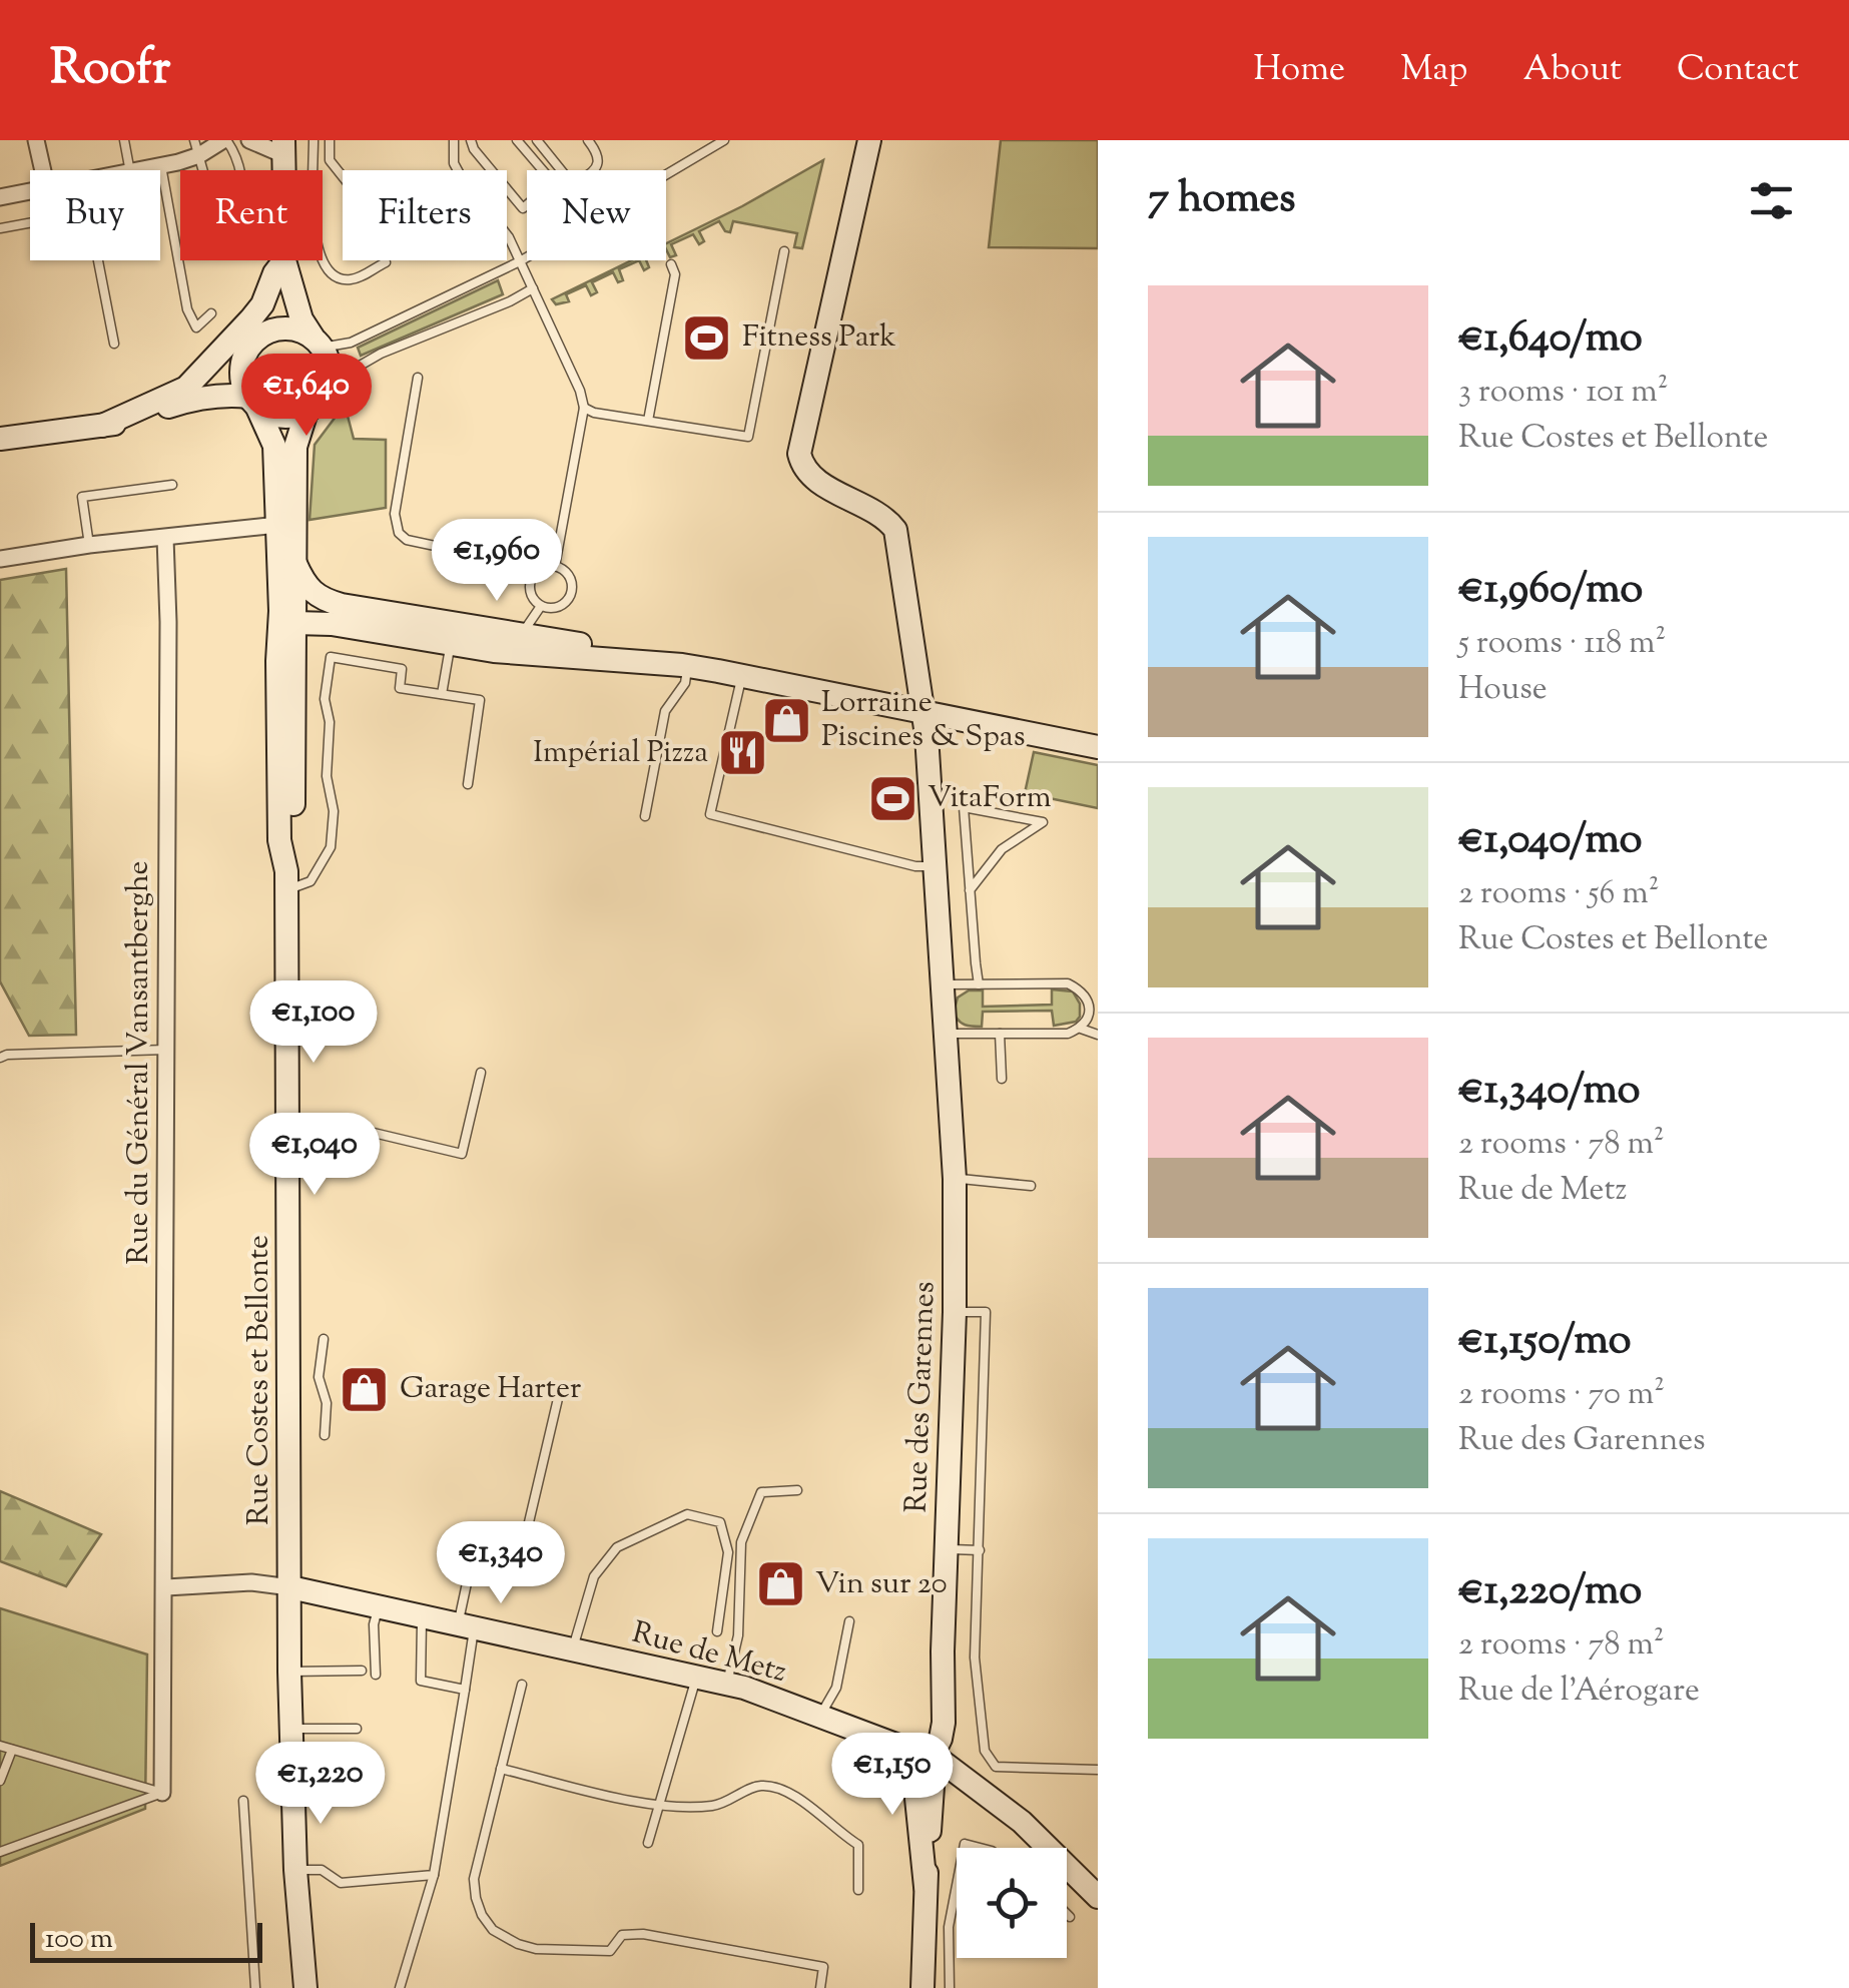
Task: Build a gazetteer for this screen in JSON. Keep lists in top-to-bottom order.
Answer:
{
  "streets": {
    "main road": ["Rue Costes et Bellonte", "Rue des Garennes", "Rue de Metz"],
    "street": ["Rue du Général Vansantberghe"]
  },
  "crossings": [
    ["Rue Costes et Bellonte", "Rue de Metz"],
    ["Rue des Garennes", "Rue de Metz"]
  ],
  "places": {
    "sports": ["Fitness Park", "VitaForm"],
    "shop": ["Lorraine Piscines & Spas", "Garage Harter", "Vin sur 20"],
    "restaurant": ["Impérial Pizza"]
  },
  "scale_bar": "100 m",
  "page": {
    "header": "Roofr",
    "nav": [
      "Home",
      "Map",
      "About",
      "Contact"
    ],
    "heading": "7 homes",
    "chip": [
      "Buy",
      "Rent",
      "Filters",
      "New"
    ],
    "list": [
      {
        "name": "€1,640/mo",
        "note": "3 rooms · 101 m² · Rue Costes et Bellonte"
      },
      {
        "name": "€1,960/mo",
        "note": "5 rooms · 118 m² · House"
      },
      {
        "name": "€1,040/mo",
        "note": "2 rooms · 56 m² · Rue Costes et Bellonte"
      },
      {
        "name": "€1,340/mo",
        "note": "2 rooms · 78 m² · Rue de Metz"
      },
      {
        "name": "€1,150/mo",
        "note": "2 rooms · 70 m² · Rue des Garennes"
      },
      {
        "name": "€1,220/mo",
        "note": "2 rooms · 78 m² · Rue de l'Aérogare"
      }
    ],
    "price": [
      "€1,640",
      "€1,960",
      "€1,100",
      "€1,040",
      "€1,340",
      "€1,150",
      "€1,220"
    ],
    "scale": "100 m"
  }
}
